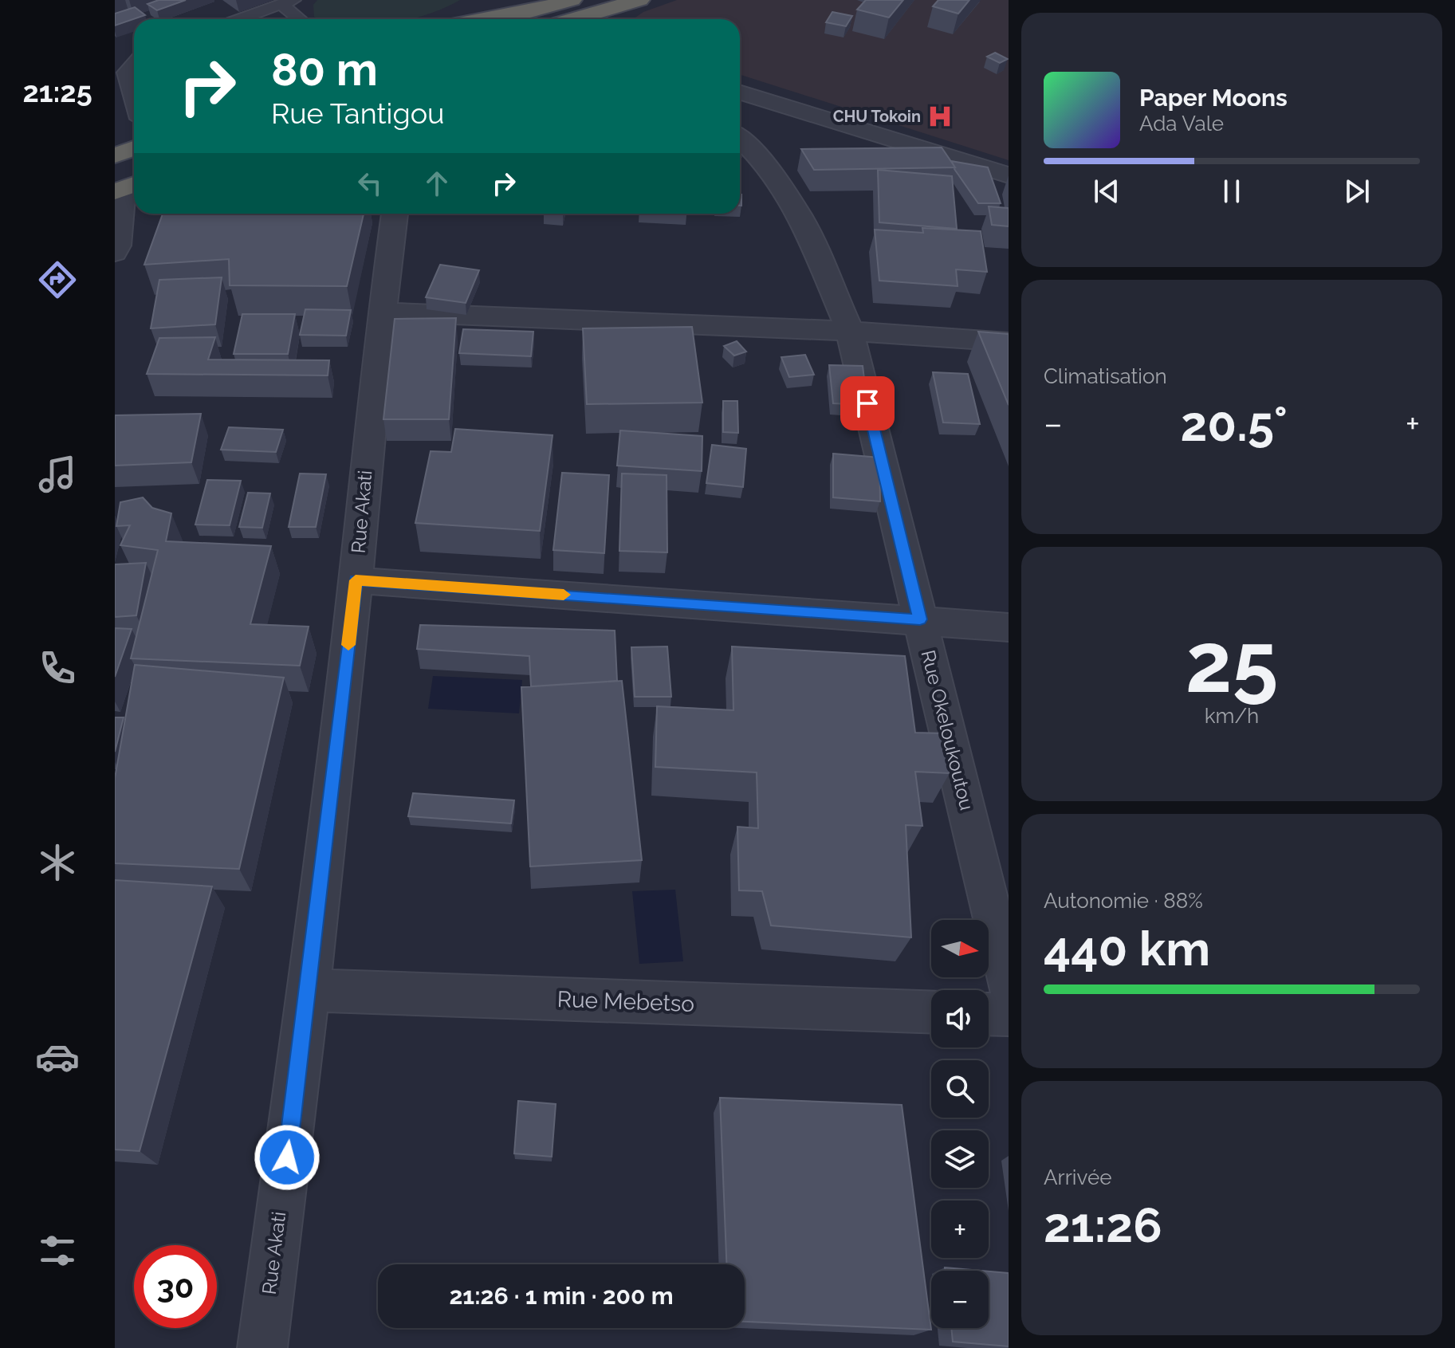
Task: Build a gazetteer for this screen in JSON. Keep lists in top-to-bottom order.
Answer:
{
  "streets": {
    "street": ["Rue Akati", "Rue Okeloukoutou", "Rue Mebetso"]
  },
  "crossings": [
    ["Rue Akati", "Rue Mebetso"]
  ],
  "places": {
    "hospital": ["CHU Tokoin"]
  },
  "north": "right",
  "page": {
    "tabs": "21:25",
    "turn": ["80 m", "Rue Tantigou"],
    "song": ["Paper Moons", "Ada Vale"],
    "tile": [
      "Climatisation",
      ["25", "km/h"],
      ["Autonomie · 88%", "440 km"],
      ["Arrivée", "21:26"]
    ],
    "heat": ["−", "20.5°", "+"],
    "map_buttons": ["+", "−"],
    "limit": "30",
    "trip": "21:26 · 1 min · 200 m"
  }
}
